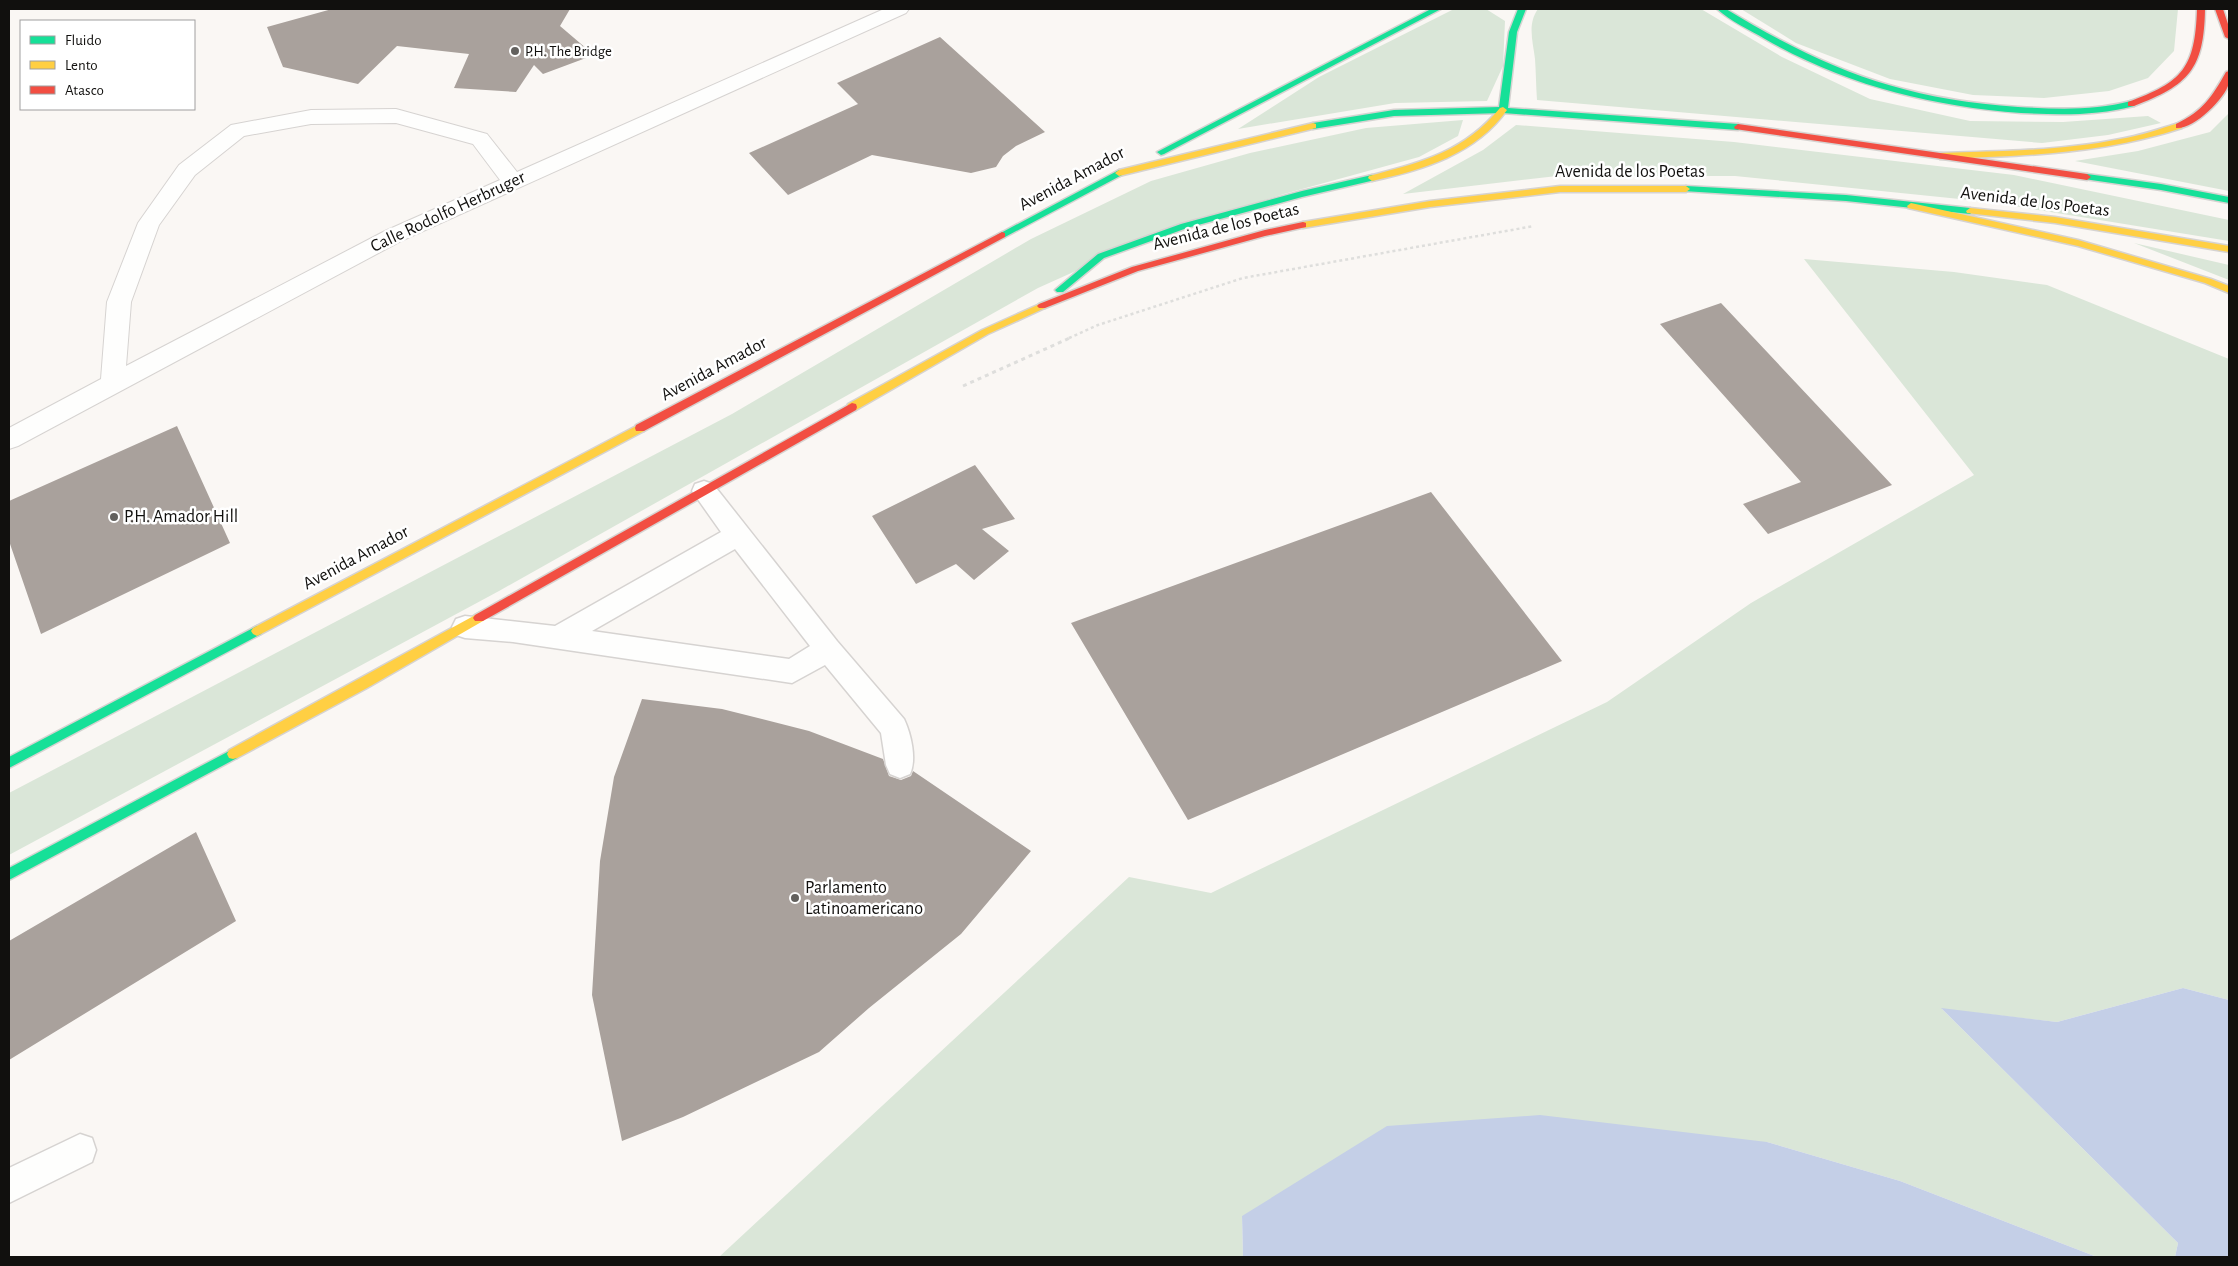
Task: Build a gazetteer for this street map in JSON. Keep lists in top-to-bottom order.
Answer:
{
  "streets": {
    "main road": ["Avenida de los Poetas", "Avenida Amador"],
    "street": ["Calle Rodolfo Herbruger"]
  },
  "crossings": [
    ["Avenida de los Poetas", "Avenida Amador"]
  ],
  "places": ["P.H. The Bridge", "P.H. Amador Hill", "Parlamento Latinoamericano"],
  "legend": ["Fluido", "Lento", "Atasco"]
}
